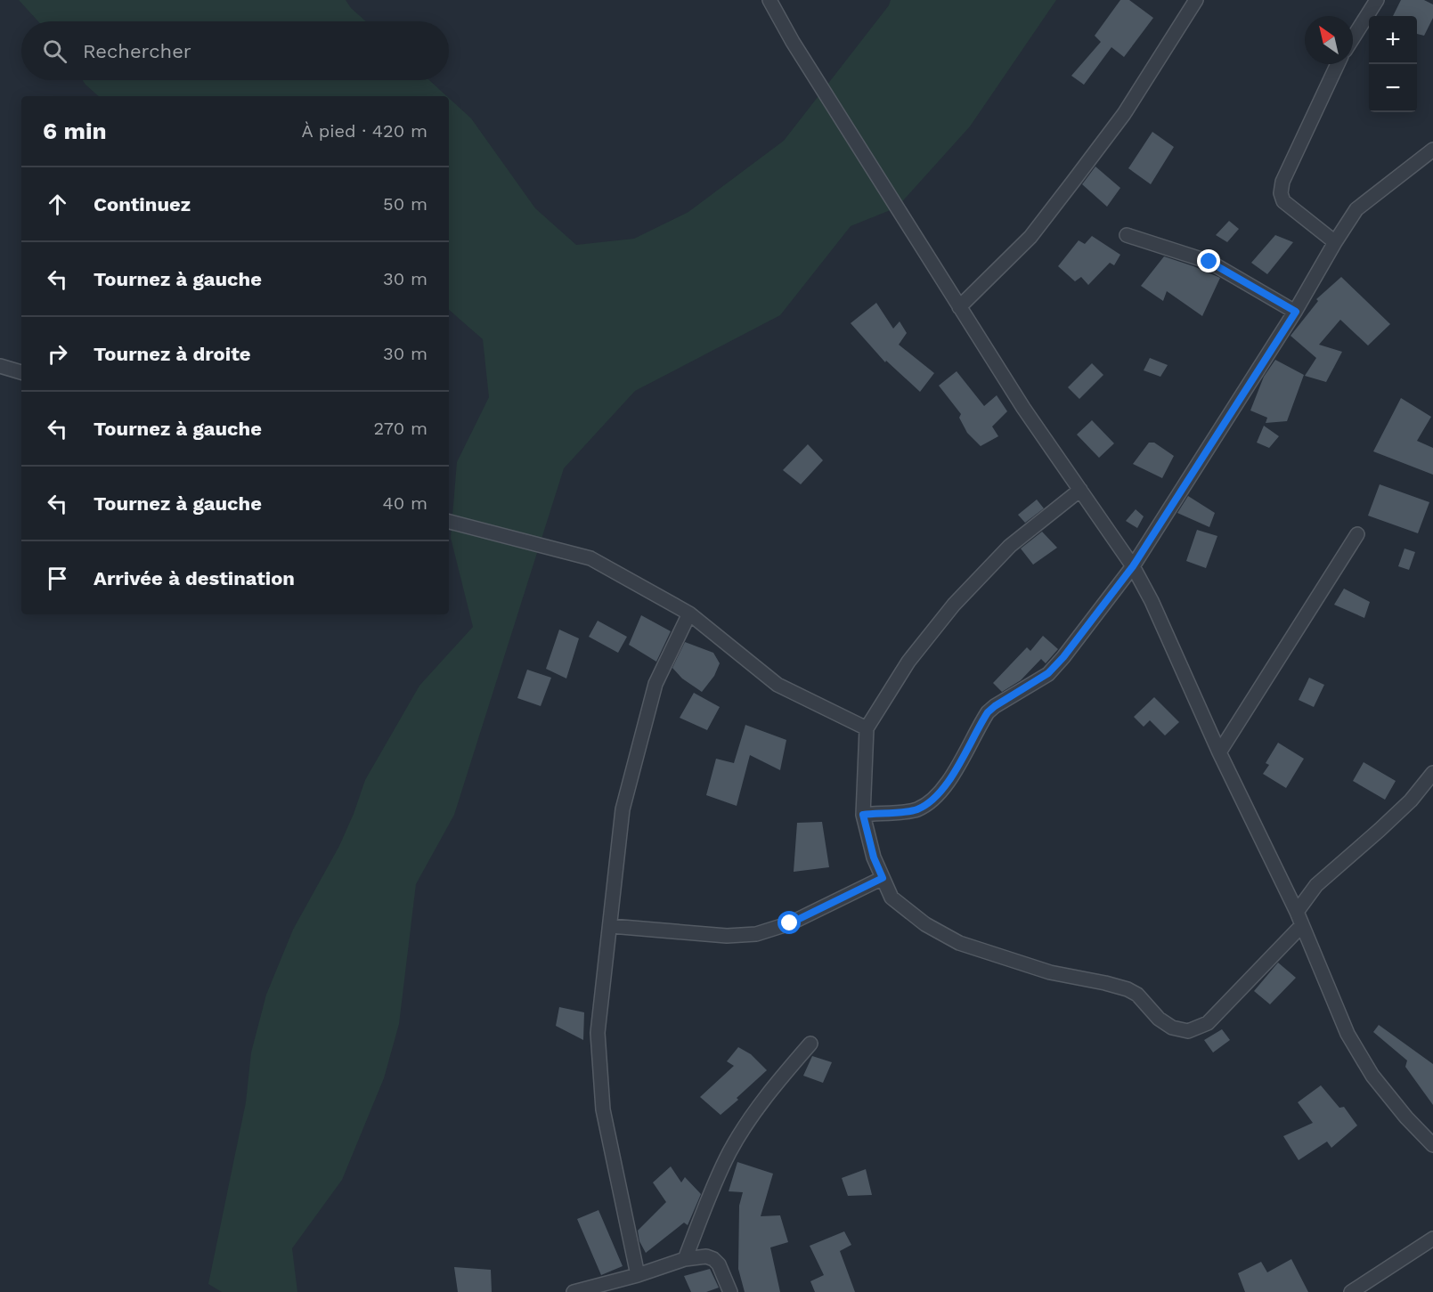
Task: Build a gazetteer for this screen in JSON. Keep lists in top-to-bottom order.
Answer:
{
  "north": "top left",
  "page": {
    "map_buttons": ["+", "−"],
    "search": "Rechercher",
    "heading": ["6 min", "À pied · 420 m"],
    "list": [
      ["Continuez", "50 m"],
      ["Tournez à gauche", "30 m"],
      ["Tournez à droite", "30 m"],
      ["Tournez à gauche", "270 m"],
      ["Tournez à gauche", "40 m"],
      "Arrivée à destination"
    ]
  }
}
